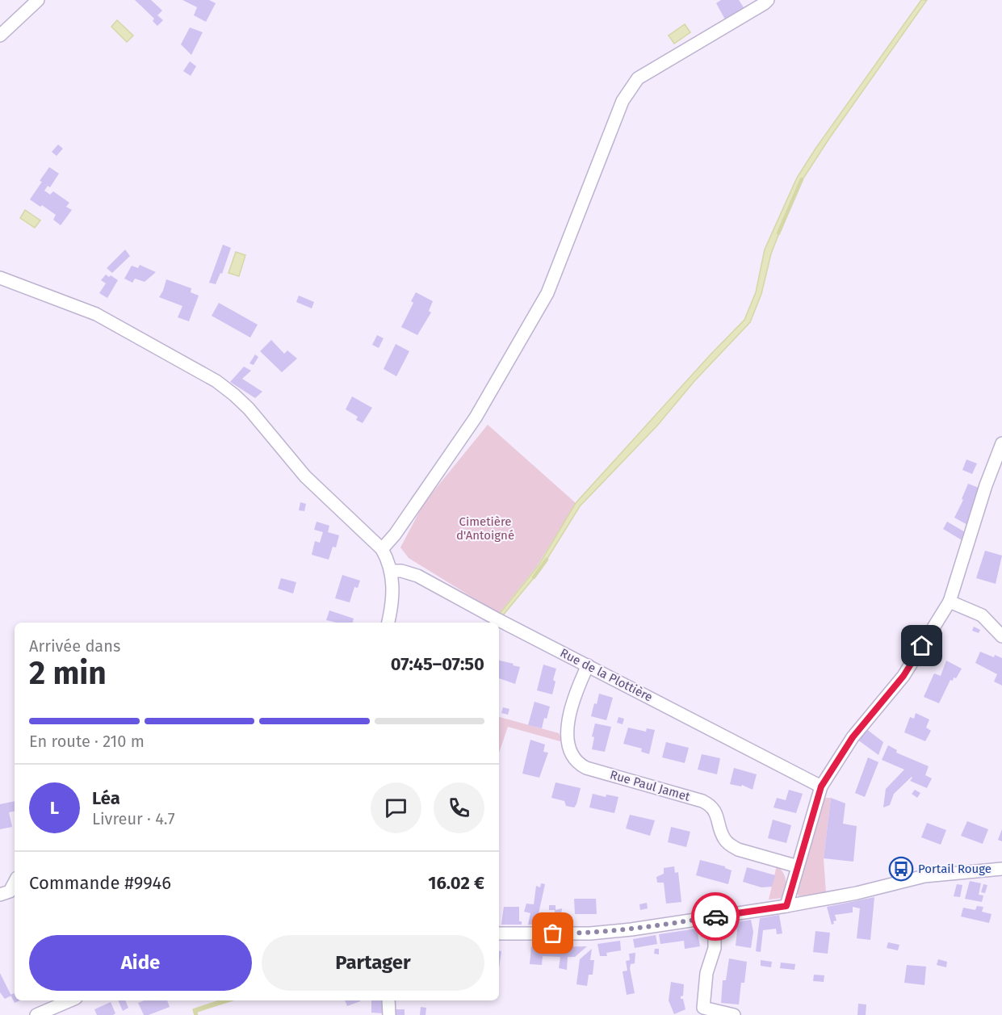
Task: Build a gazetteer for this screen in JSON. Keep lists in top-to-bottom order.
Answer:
{
  "streets": {
    "street": ["Rue de la Plottière", "Rue Paul Jamet"]
  },
  "crossings": [
    ["Rue de la Plottière", "Rue Paul Jamet"]
  ],
  "parks": ["Cimetière d'Antoigné"],
  "places": {
    "bus stop": ["Portail Rouge"]
  },
  "page": {
    "heading": ["2 min", "Arrivée dans", "07:45–07:50"],
    "panel": [
      "Léa",
      "Livreur · 4.7",
      "Commande #9946",
      "16.02 €"
    ],
    "bar": "En route · 210 m",
    "round": "L",
    "buttons": ["Aide", "Partager"]
  }
}
